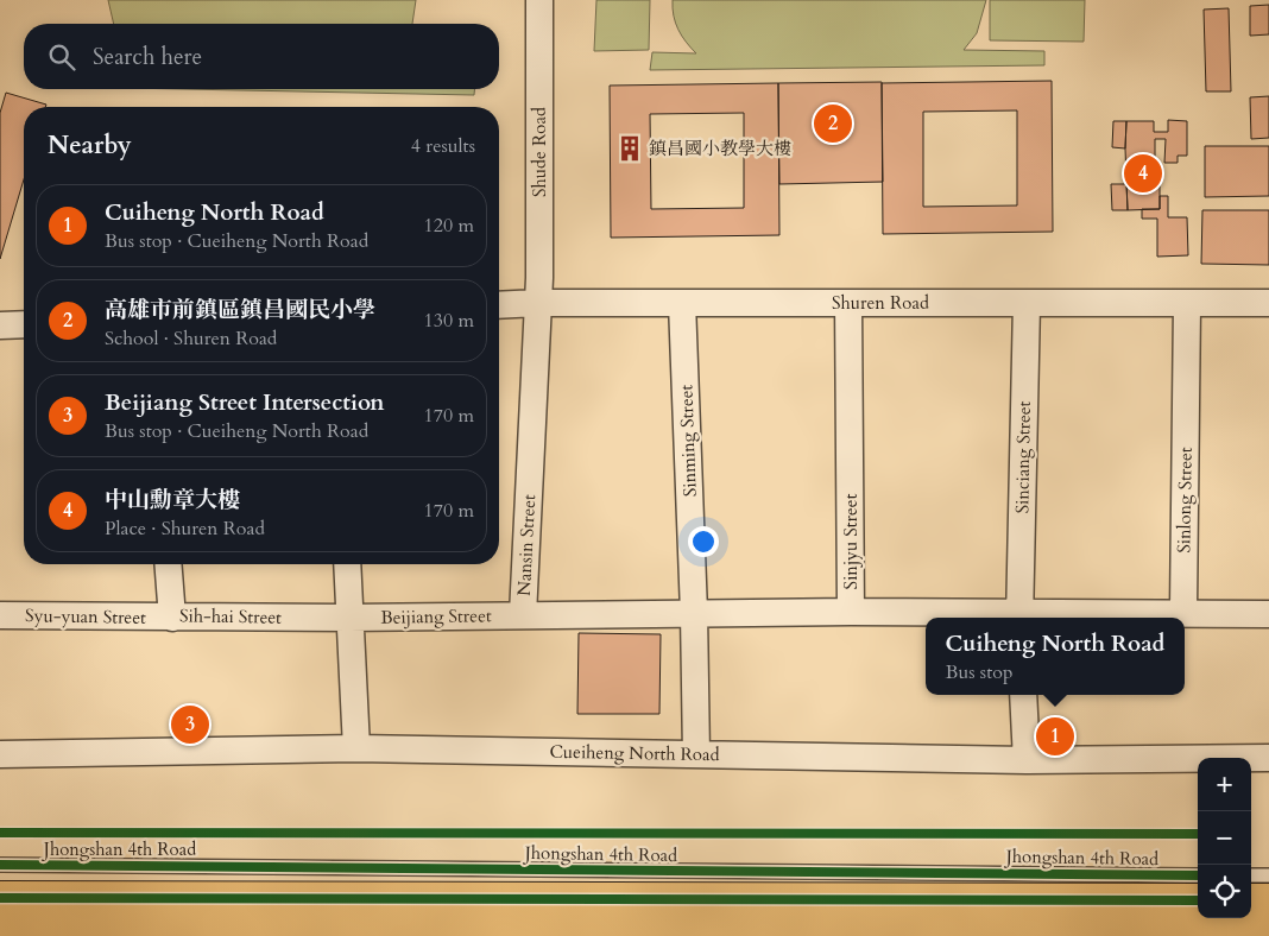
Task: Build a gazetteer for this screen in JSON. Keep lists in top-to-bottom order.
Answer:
{
  "streets": {
    "street": [
      "Shude Road",
      "Shuren Road",
      "Sinming Street",
      "Sinciang Street",
      "Sinlong Street",
      "Sinjyu Street",
      "Nansin Street",
      "Syu-yuan Street",
      "Sih-hai Street",
      "Beijiang Street",
      "Cueiheng North Road"
    ],
    "lane": ["Jhongshan 4th Road"]
  },
  "crossings": [
    ["Shude Road", "Shuren Road"],
    ["Shude Road", "Nansin Street"],
    ["Shuren Road", "Sinming Street"],
    ["Shuren Road", "Sinciang Street"],
    ["Shuren Road", "Sinlong Street"],
    ["Shuren Road", "Sinjyu Street"],
    ["Shuren Road", "Nansin Street"],
    ["Sinming Street", "Nansin Street"],
    ["Sinming Street", "Cueiheng North Road"],
    ["Sinciang Street", "Sinjyu Street"],
    ["Nansin Street", "Beijiang Street"],
    ["Syu-yuan Street", "Sih-hai Street"],
    ["Sih-hai Street", "Beijiang Street"]
  ],
  "places": {
    "building": ["鎮昌國小教學大樓"]
  },
  "page": {
    "search": "Search here",
    "pins": [
      "2",
      "4",
      "3",
      "1"
    ],
    "heading": ["Nearby", "4 results"],
    "list": [
      {
        "mark": "1",
        "name": "Cuiheng North Road",
        "note": "Bus stop · Cueiheng North Road",
        "value": "120 m"
      },
      {
        "mark": "2",
        "name": "高雄市前鎮區鎮昌國民小學",
        "note": "School · Shuren Road",
        "value": "130 m"
      },
      {
        "mark": "3",
        "name": "Beijiang Street Intersection",
        "note": "Bus stop · Cueiheng North Road",
        "value": "170 m"
      },
      {
        "mark": "4",
        "name": "中山勳章大樓",
        "note": "Place · Shuren Road",
        "value": "170 m"
      }
    ],
    "popup": ["Cuiheng North Road", "Bus stop"],
    "map_buttons": ["+", "−"]
  }
}
